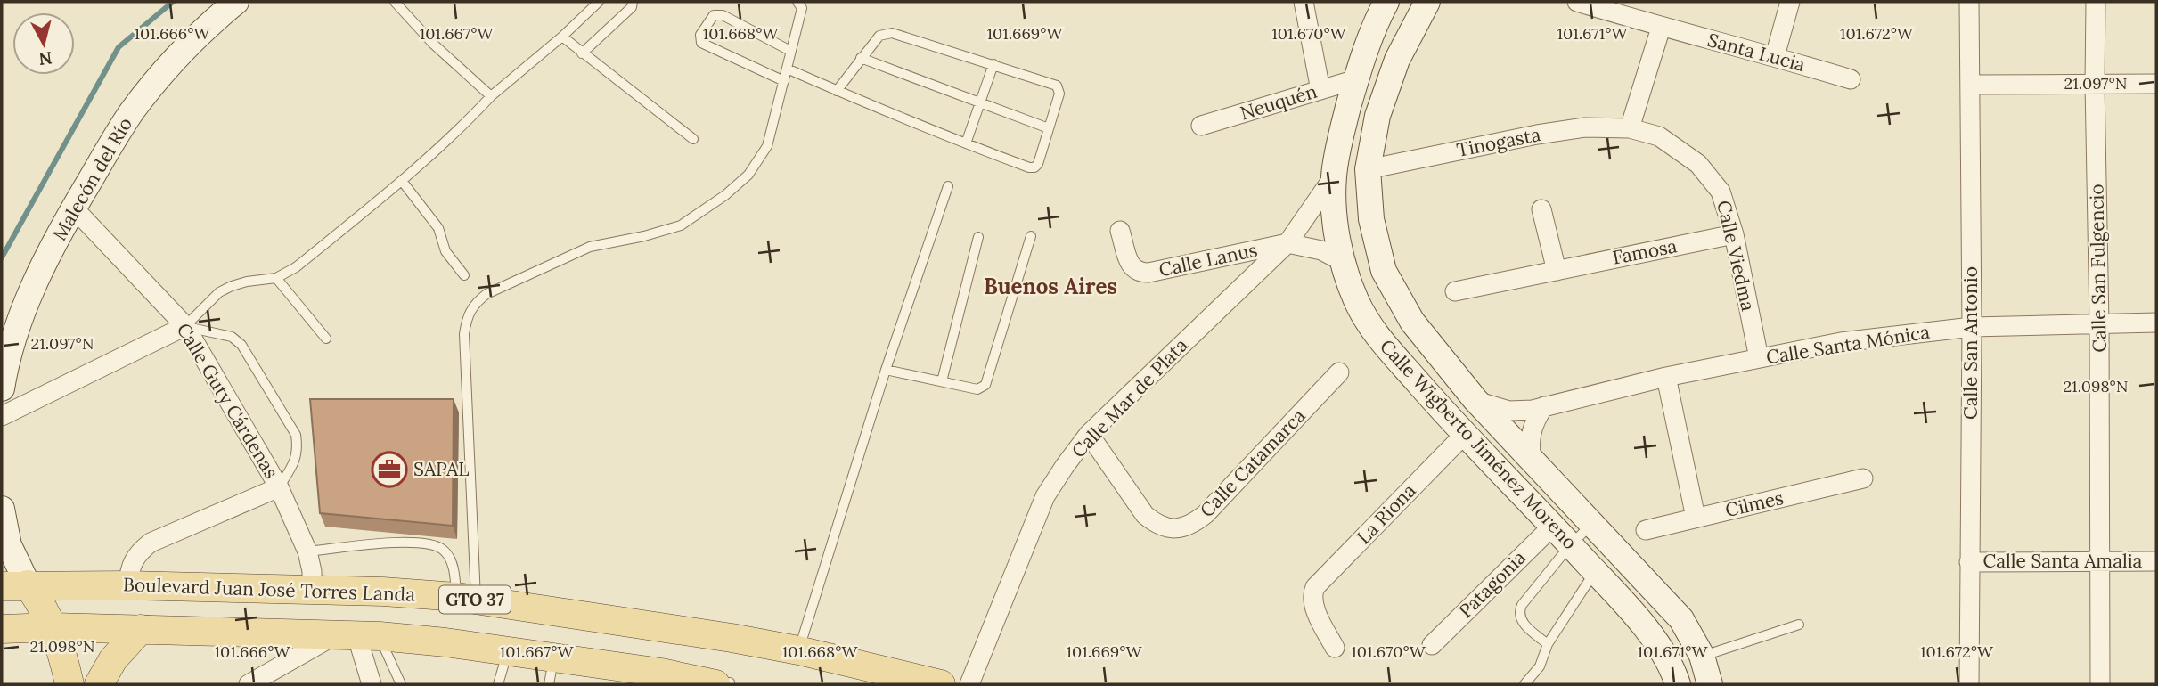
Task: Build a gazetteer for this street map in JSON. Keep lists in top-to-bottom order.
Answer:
{
  "streets": {
    "main road": ["Boulevard Juan José Torres Landa", "GTO 37"],
    "street": [
      "Santa Lucia",
      "Neuquén",
      "Tinogasta",
      "Malecón del Río",
      "Famosa",
      "Calle Viedma",
      "Calle Lanus",
      "Calle San Fulgencio",
      "Calle San Antonio",
      "Calle Santa Mónica",
      "Calle Mar de Plata",
      "Calle Guty Cárdenas",
      "Calle Wigberto Jiménez Moreno",
      "Calle Catamarca",
      "Cilmes",
      "La Riona",
      "Calle Santa Amalia",
      "Patagonia"
    ]
  },
  "crossings": [
    ["Neuquén", "Calle Wigberto Jiménez Moreno"],
    ["Tinogasta", "Calle Viedma"],
    ["Tinogasta", "Calle Wigberto Jiménez Moreno"],
    ["Malecón del Río", "Calle Guty Cárdenas"],
    ["Famosa", "Calle Viedma"],
    ["Calle Viedma", "Calle Santa Mónica"],
    ["Calle Lanus", "Calle Mar de Plata"],
    ["Calle San Fulgencio", "Calle Santa Mónica"],
    ["Calle San Fulgencio", "Calle Santa Amalia"],
    ["Calle San Antonio", "Calle Santa Mónica"],
    ["Calle San Antonio", "Calle Santa Amalia"],
    ["Calle Santa Mónica", "Calle Wigberto Jiménez Moreno"],
    ["Calle Mar de Plata", "Calle Wigberto Jiménez Moreno"],
    ["Calle Mar de Plata", "Calle Catamarca"],
    ["Calle Guty Cárdenas", "Boulevard Juan José Torres Landa"],
    ["Calle Wigberto Jiménez Moreno", "La Riona"],
    ["Calle Wigberto Jiménez Moreno", "Patagonia"]
  ],
  "districts": ["Buenos Aires"],
  "places": {
    "office": ["SAPAL"]
  },
  "north": "bottom",
  "coordinates": [
    "101.666°W",
    "101.667°W",
    "101.668°W",
    "101.669°W",
    "101.670°W",
    "101.671°W",
    "101.672°W",
    "21.097°N",
    "21.098°N"
  ]
}
